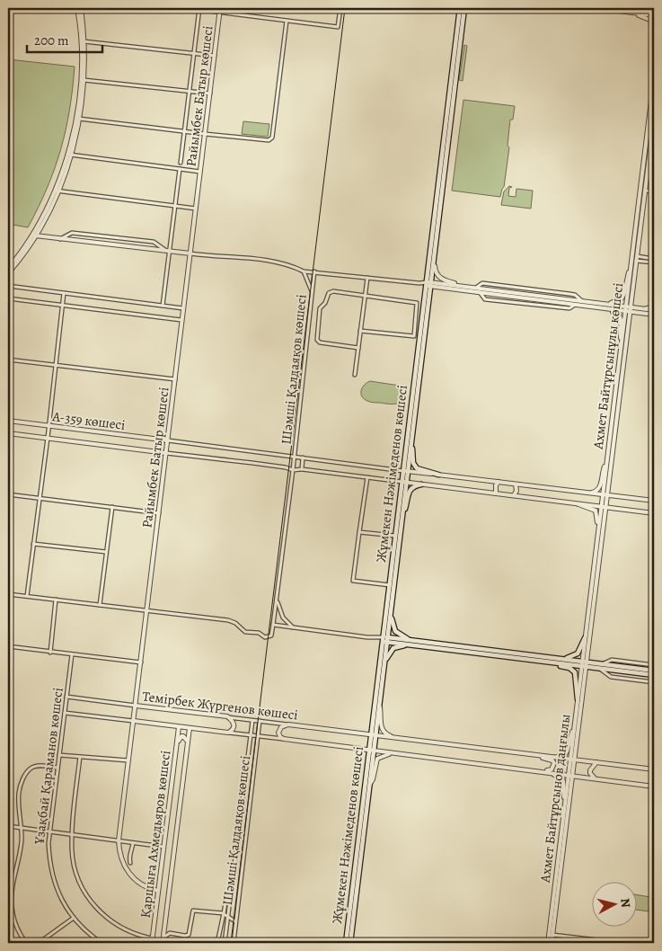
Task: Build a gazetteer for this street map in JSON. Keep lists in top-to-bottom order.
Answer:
{
  "streets": {
    "main road": ["Жұмекен Нәжімеденов көшесі"],
    "street": [
      "Райымбек Батыр көшесі",
      "Ахмет Байтұрсынұлы көшесі",
      "Шәмші Қалдаяқов көшесі",
      "А-359 көшесі",
      "Темірбек Жүргенов көшесі",
      "Ұзақбай Қараманов көшесі",
      "Ахмет Байтұрсынов даңғылы",
      "Қаршыға Ахмедьяров көшесі"
    ]
  },
  "crossings": [
    ["Райымбек Батыр көшесі", "А-359 көшесі"],
    ["Райымбек Батыр көшесі", "Темірбек Жүргенов көшесі"],
    ["Райымбек Батыр көшесі", "Қаршыға Ахмедьяров көшесі"],
    ["Ахмет Байтұрсынұлы көшесі", "Ахмет Байтұрсынов даңғылы"],
    ["Шәмші Қалдаяқов көшесі", "Темірбек Жүргенов көшесі"],
    ["Жұмекен Нәжімеденов көшесі", "Темірбек Жүргенов көшесі"],
    ["Темірбек Жүргенов көшесі", "Ұзақбай Қараманов көшесі"],
    ["Темірбек Жүргенов көшесі", "Ахмет Байтұрсынов даңғылы"],
    ["Темірбек Жүргенов көшесі", "Қаршыға Ахмедьяров көшесі"]
  ],
  "scale_bar": "200 m",
  "north": "right"
}
